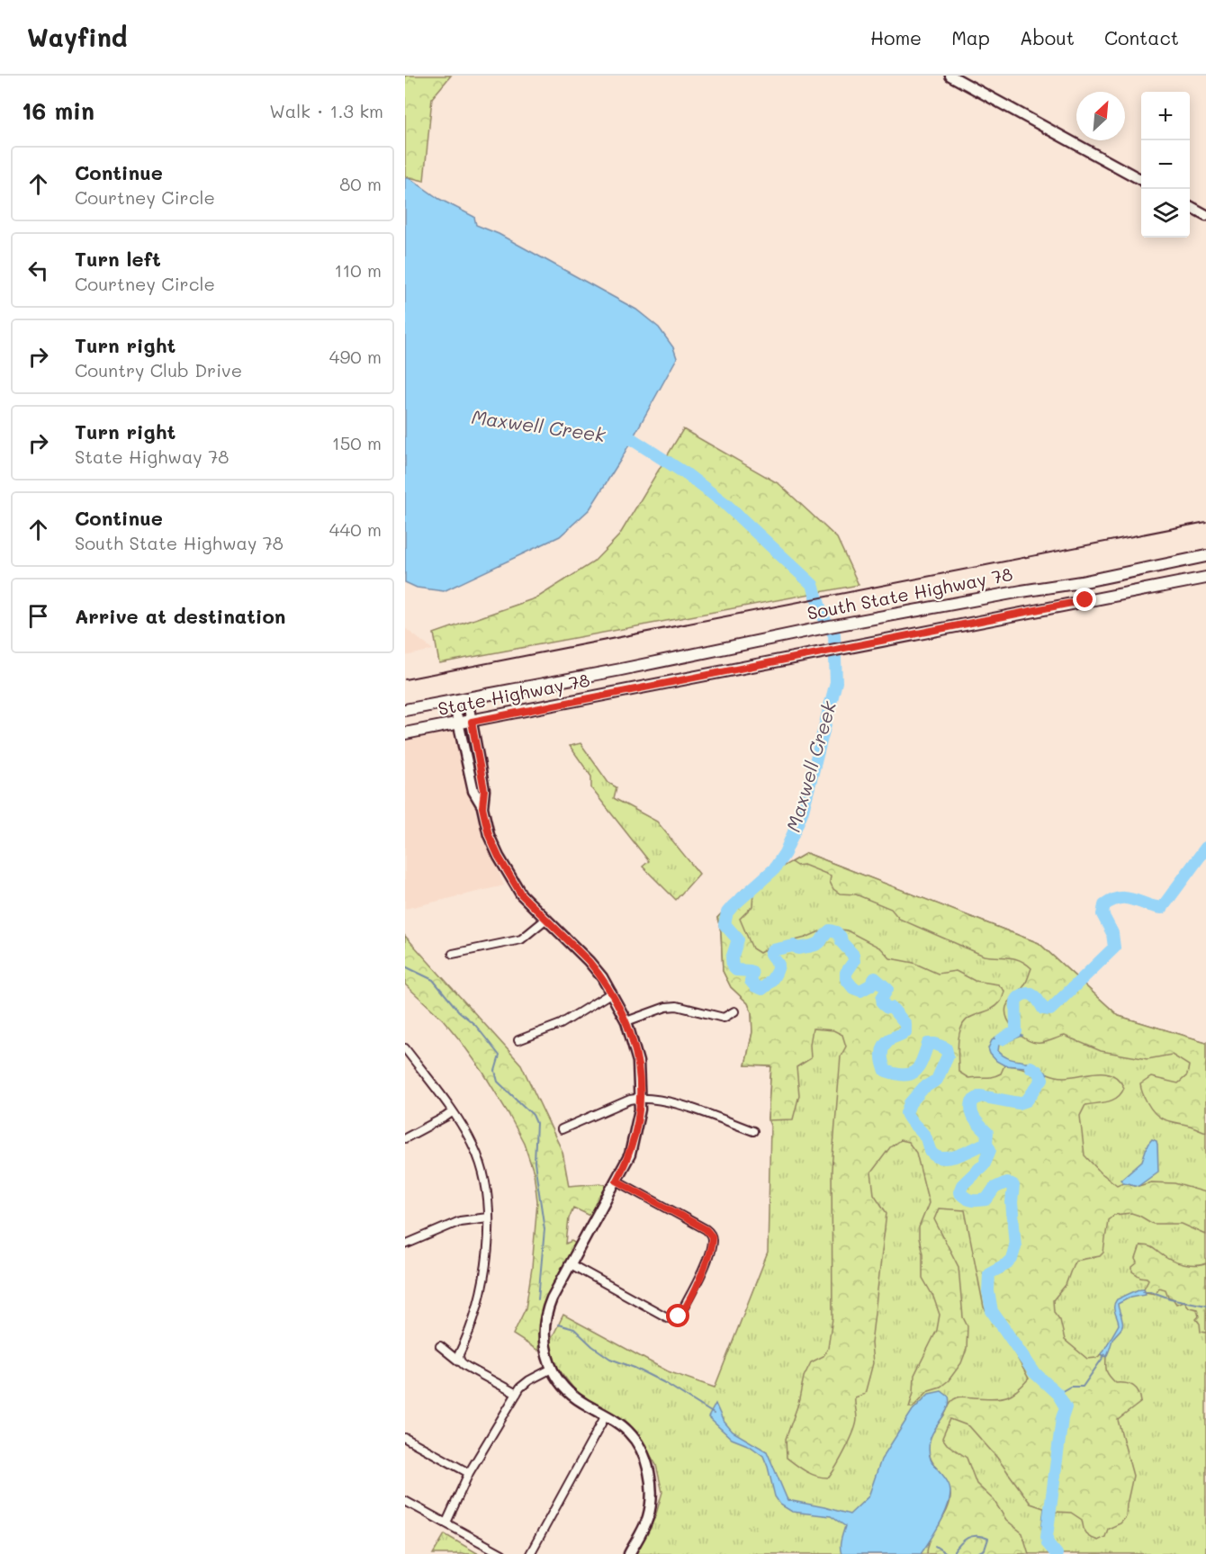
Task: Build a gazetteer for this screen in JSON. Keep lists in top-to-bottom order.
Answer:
{
  "streets": {
    "main road": ["South State Highway 78", "State Highway 78"]
  },
  "crossings": [
    ["South State Highway 78", "State Highway 78"]
  ],
  "water": ["Maxwell Creek"],
  "north": "top right",
  "page": {
    "header": "Wayfind",
    "nav": [
      "Home",
      "Map",
      "About",
      "Contact"
    ],
    "heading": ["16 min", "Walk · 1.3 km"],
    "map_buttons": ["+", "−"],
    "list": [
      ["Continue", "Courtney Circle", "80 m"],
      ["Turn left", "Courtney Circle", "110 m"],
      ["Turn right", "Country Club Drive", "490 m"],
      ["Turn right", "State Highway 78", "150 m"],
      ["Continue", "South State Highway 78", "440 m"],
      "Arrive at destination"
    ]
  }
}
